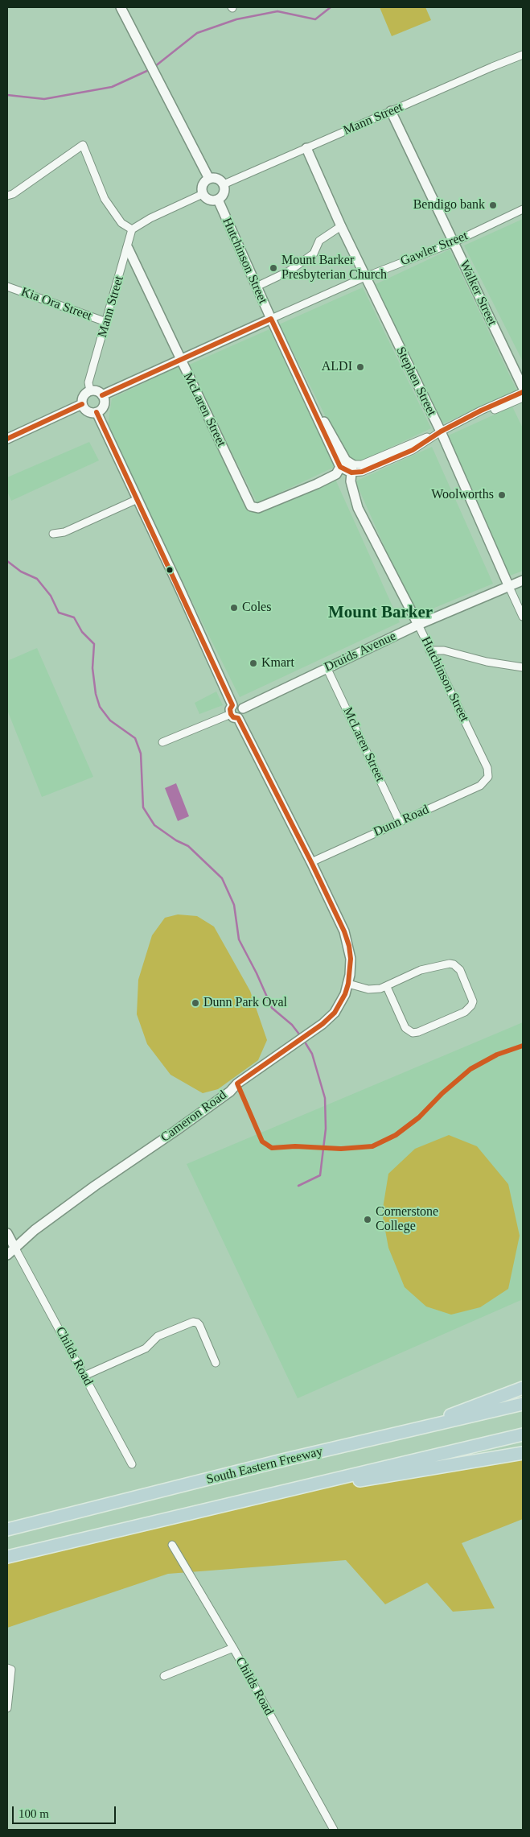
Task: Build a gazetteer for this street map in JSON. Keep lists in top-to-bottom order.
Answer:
{
  "streets": {
    "highway": ["South Eastern Freeway"],
    "street": [
      "Mann Street",
      "Gawler Street",
      "Hutchinson Street",
      "Walker Street",
      "Kia Ora Street",
      "Stephen Street",
      "McLaren Street",
      "Druids Avenue",
      "Dunn Road",
      "Cameron Road",
      "Childs Road"
    ]
  },
  "crossings": [
    ["Mann Street", "Gawler Street"],
    ["Mann Street", "Hutchinson Street"],
    ["Mann Street", "Walker Street"],
    ["Mann Street", "Kia Ora Street"],
    ["Mann Street", "Stephen Street"],
    ["Mann Street", "McLaren Street"],
    ["Mann Street", "Cameron Road"],
    ["Gawler Street", "Hutchinson Street"],
    ["Gawler Street", "Walker Street"],
    ["Gawler Street", "Stephen Street"],
    ["Gawler Street", "McLaren Street"],
    ["Gawler Street", "Cameron Road"],
    ["Hutchinson Street", "McLaren Street"],
    ["Hutchinson Street", "Druids Avenue"],
    ["Hutchinson Street", "Dunn Road"],
    ["Stephen Street", "Druids Avenue"],
    ["McLaren Street", "Druids Avenue"],
    ["McLaren Street", "Dunn Road"],
    ["Druids Avenue", "Cameron Road"],
    ["Dunn Road", "Cameron Road"],
    ["Cameron Road", "Childs Road"]
  ],
  "districts": ["Mount Barker"],
  "places": [
    "Bendigo bank",
    "Mount Barker Presbyterian Church",
    "ALDI",
    "Woolworths",
    "Coles",
    "Kmart",
    "Dunn Park Oval",
    "Cornerstone College"
  ],
  "scale_bar": "100 m"
}
